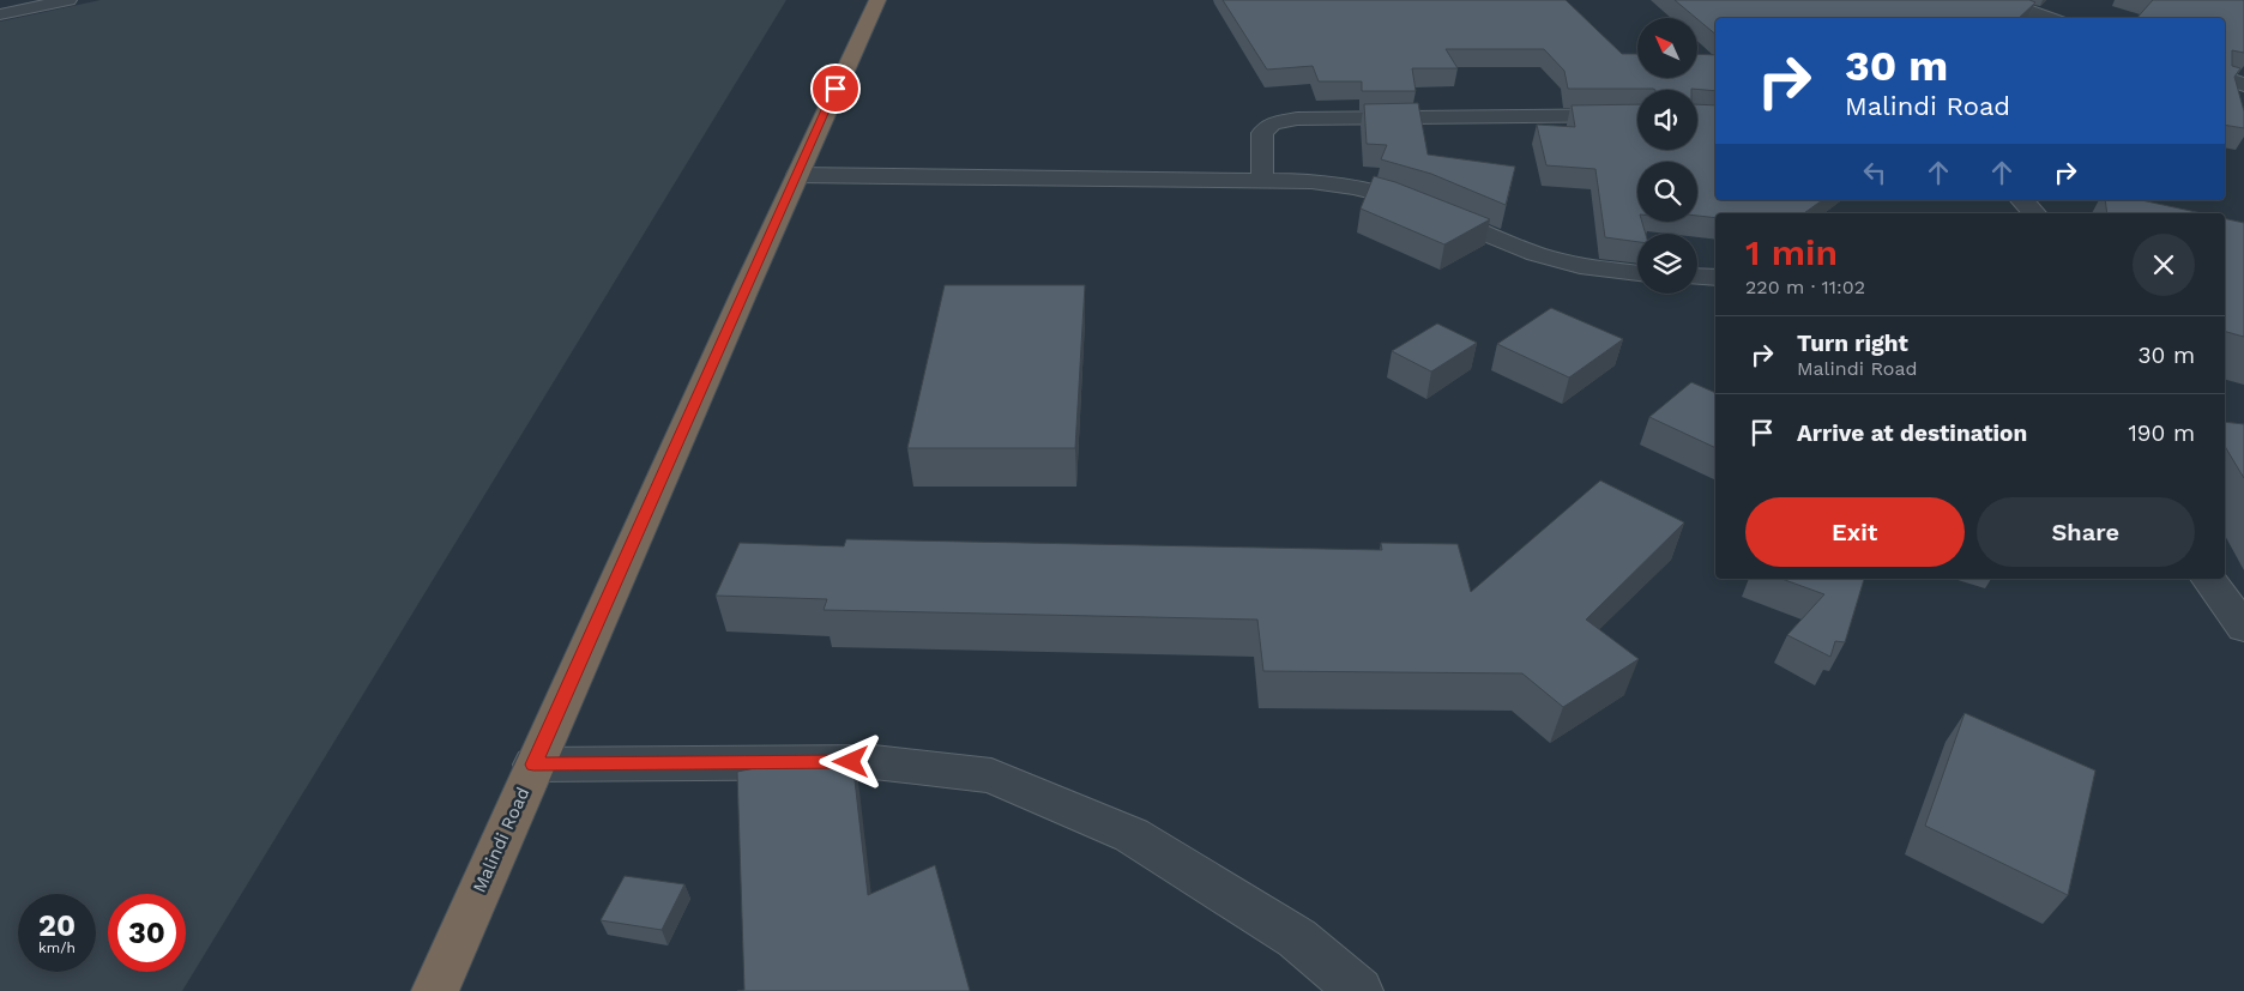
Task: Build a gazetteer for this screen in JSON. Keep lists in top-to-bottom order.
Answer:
{
  "streets": {
    "highway": ["Malindi Road"]
  },
  "north": "top left",
  "page": {
    "turn": ["30 m", "Malindi Road"],
    "heading": ["1 min", "220 m · 11:02"],
    "list": [
      {
        "name": "Turn right",
        "note": "Malindi Road",
        "value": "30 m"
      },
      {
        "name": "Arrive at destination",
        "value": "190 m"
      }
    ],
    "buttons": ["Exit", "Share"],
    "speed": "20 km/h",
    "limit": "30"
  }
}
